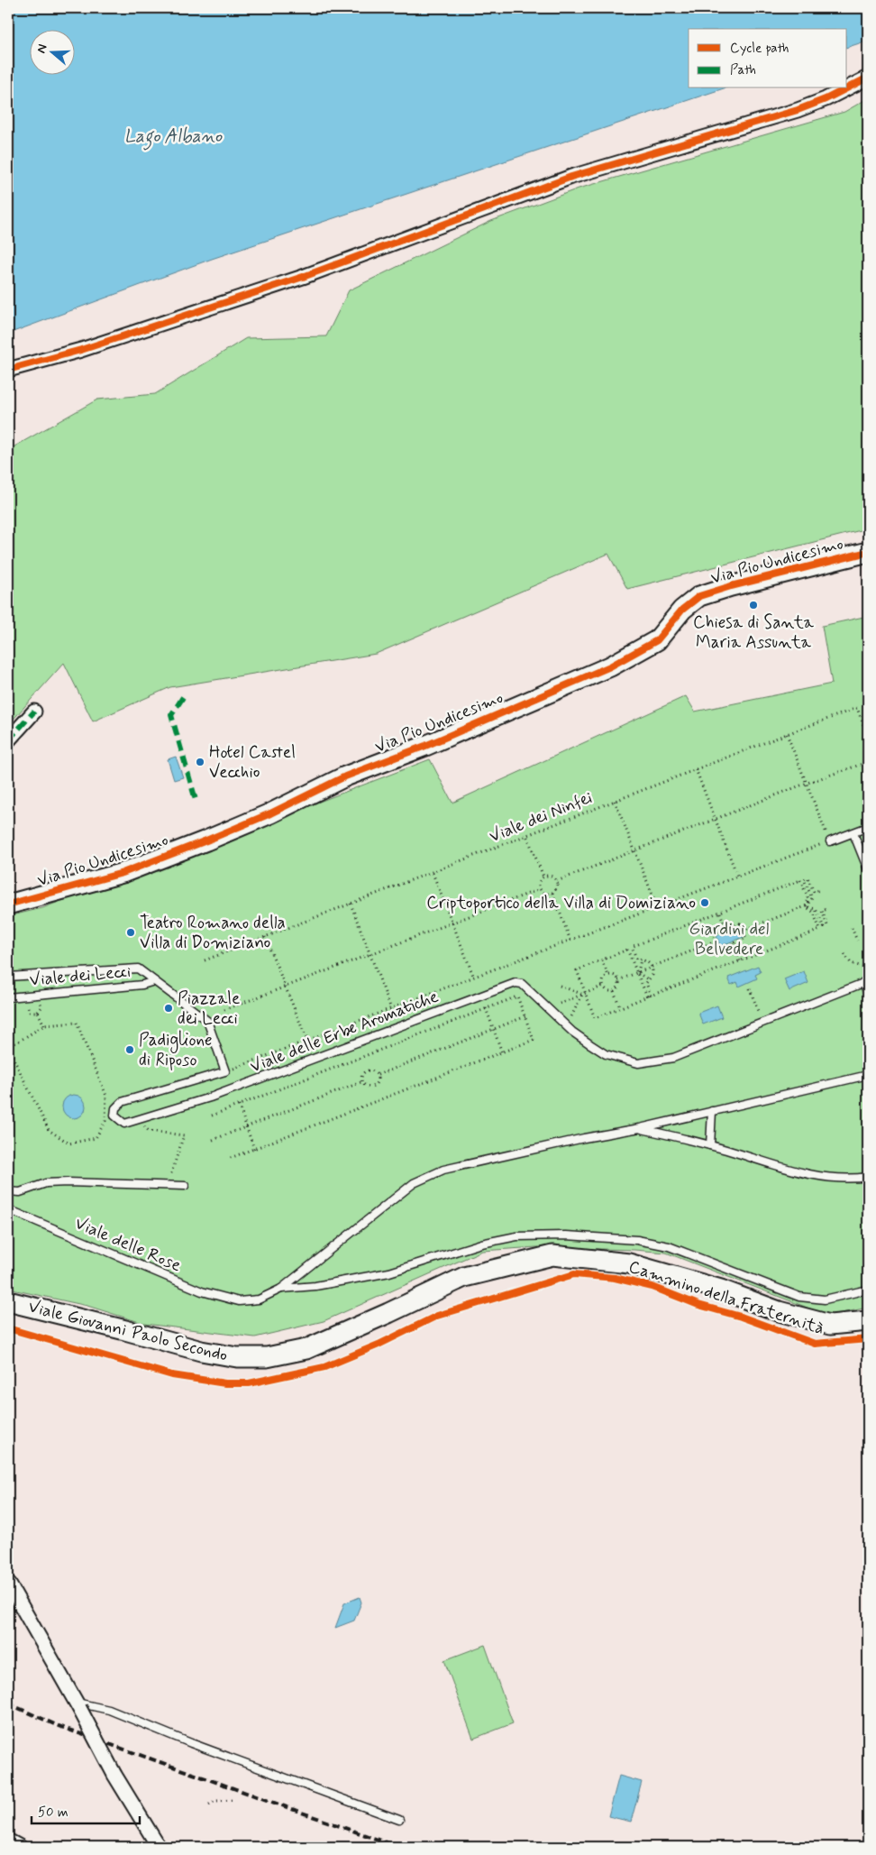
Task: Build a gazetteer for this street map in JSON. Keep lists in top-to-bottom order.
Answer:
{
  "streets": {
    "street": ["Via Pio Undicesimo", "Viale Giovanni Paolo Secondo"],
    "lane": ["Viale dei Lecci", "Viale delle Erbe Aromatiche", "Viale delle Rose"],
    "path": ["Viale dei Ninfei"],
    "cycle path": ["Cammino della Fraternità"]
  },
  "water": ["Lago Albano"],
  "parks": ["Giardini del Belvedere"],
  "places": [
    "Chiesa di Santa Maria Assunta",
    "Hotel Castel Vecchio",
    "Criptoportico della Villa di Domiziano",
    "Teatro Romano della Villa di Domiziano",
    "Piazzale dei Lecci",
    "Padiglione di Riposo"
  ],
  "legend": ["Cycle path", "Path"],
  "scale_bar": "50 m",
  "north": "left"
}
